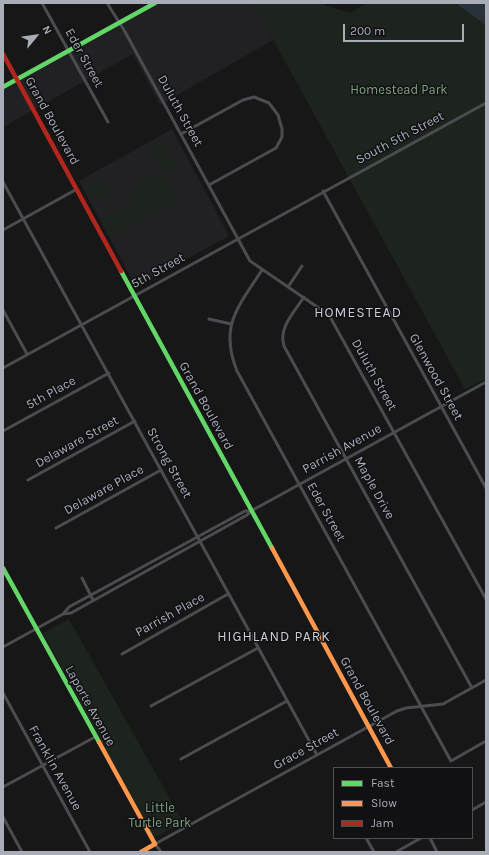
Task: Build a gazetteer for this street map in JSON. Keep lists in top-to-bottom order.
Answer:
{
  "streets": {
    "street": [
      "Eder Street",
      "Duluth Street",
      "Grand Boulevard",
      "South 5th Street",
      "5th Street",
      "Glenwood Street",
      "5th Place",
      "Delaware Street",
      "Parrish Avenue",
      "Strong Street",
      "Maple Drive",
      "Delaware Place",
      "Parrish Place",
      "Laporte Avenue",
      "Grace Street",
      "Franklin Avenue"
    ]
  },
  "crossings": [
    ["Eder Street", "Duluth Street"],
    ["Eder Street", "Parrish Avenue"],
    ["Eder Street", "Grace Street"],
    ["Duluth Street", "5th Street"],
    ["Duluth Street", "Parrish Avenue"],
    ["Duluth Street", "Maple Drive"],
    ["Grand Boulevard", "5th Street"],
    ["Grand Boulevard", "Parrish Avenue"],
    ["Grand Boulevard", "Grace Street"],
    ["South 5th Street", "5th Street"],
    ["South 5th Street", "Glenwood Street"],
    ["5th Street", "Glenwood Street"],
    ["5th Street", "Strong Street"],
    ["Glenwood Street", "Parrish Avenue"],
    ["5th Place", "Strong Street"],
    ["Delaware Street", "Strong Street"],
    ["Parrish Avenue", "Strong Street"],
    ["Parrish Avenue", "Maple Drive"],
    ["Parrish Avenue", "Laporte Avenue"],
    ["Strong Street", "Delaware Place"],
    ["Strong Street", "Parrish Place"],
    ["Strong Street", "Grace Street"],
    ["Maple Drive", "Grace Street"],
    ["Laporte Avenue", "Grace Street"]
  ],
  "districts": ["HOMESTEAD", "HIGHLAND PARK"],
  "parks": ["Homestead Park", "Little Turtle Park"],
  "legend": ["Fast", "Slow", "Jam"],
  "scale_bar": "200 m",
  "north": "top right"
}
